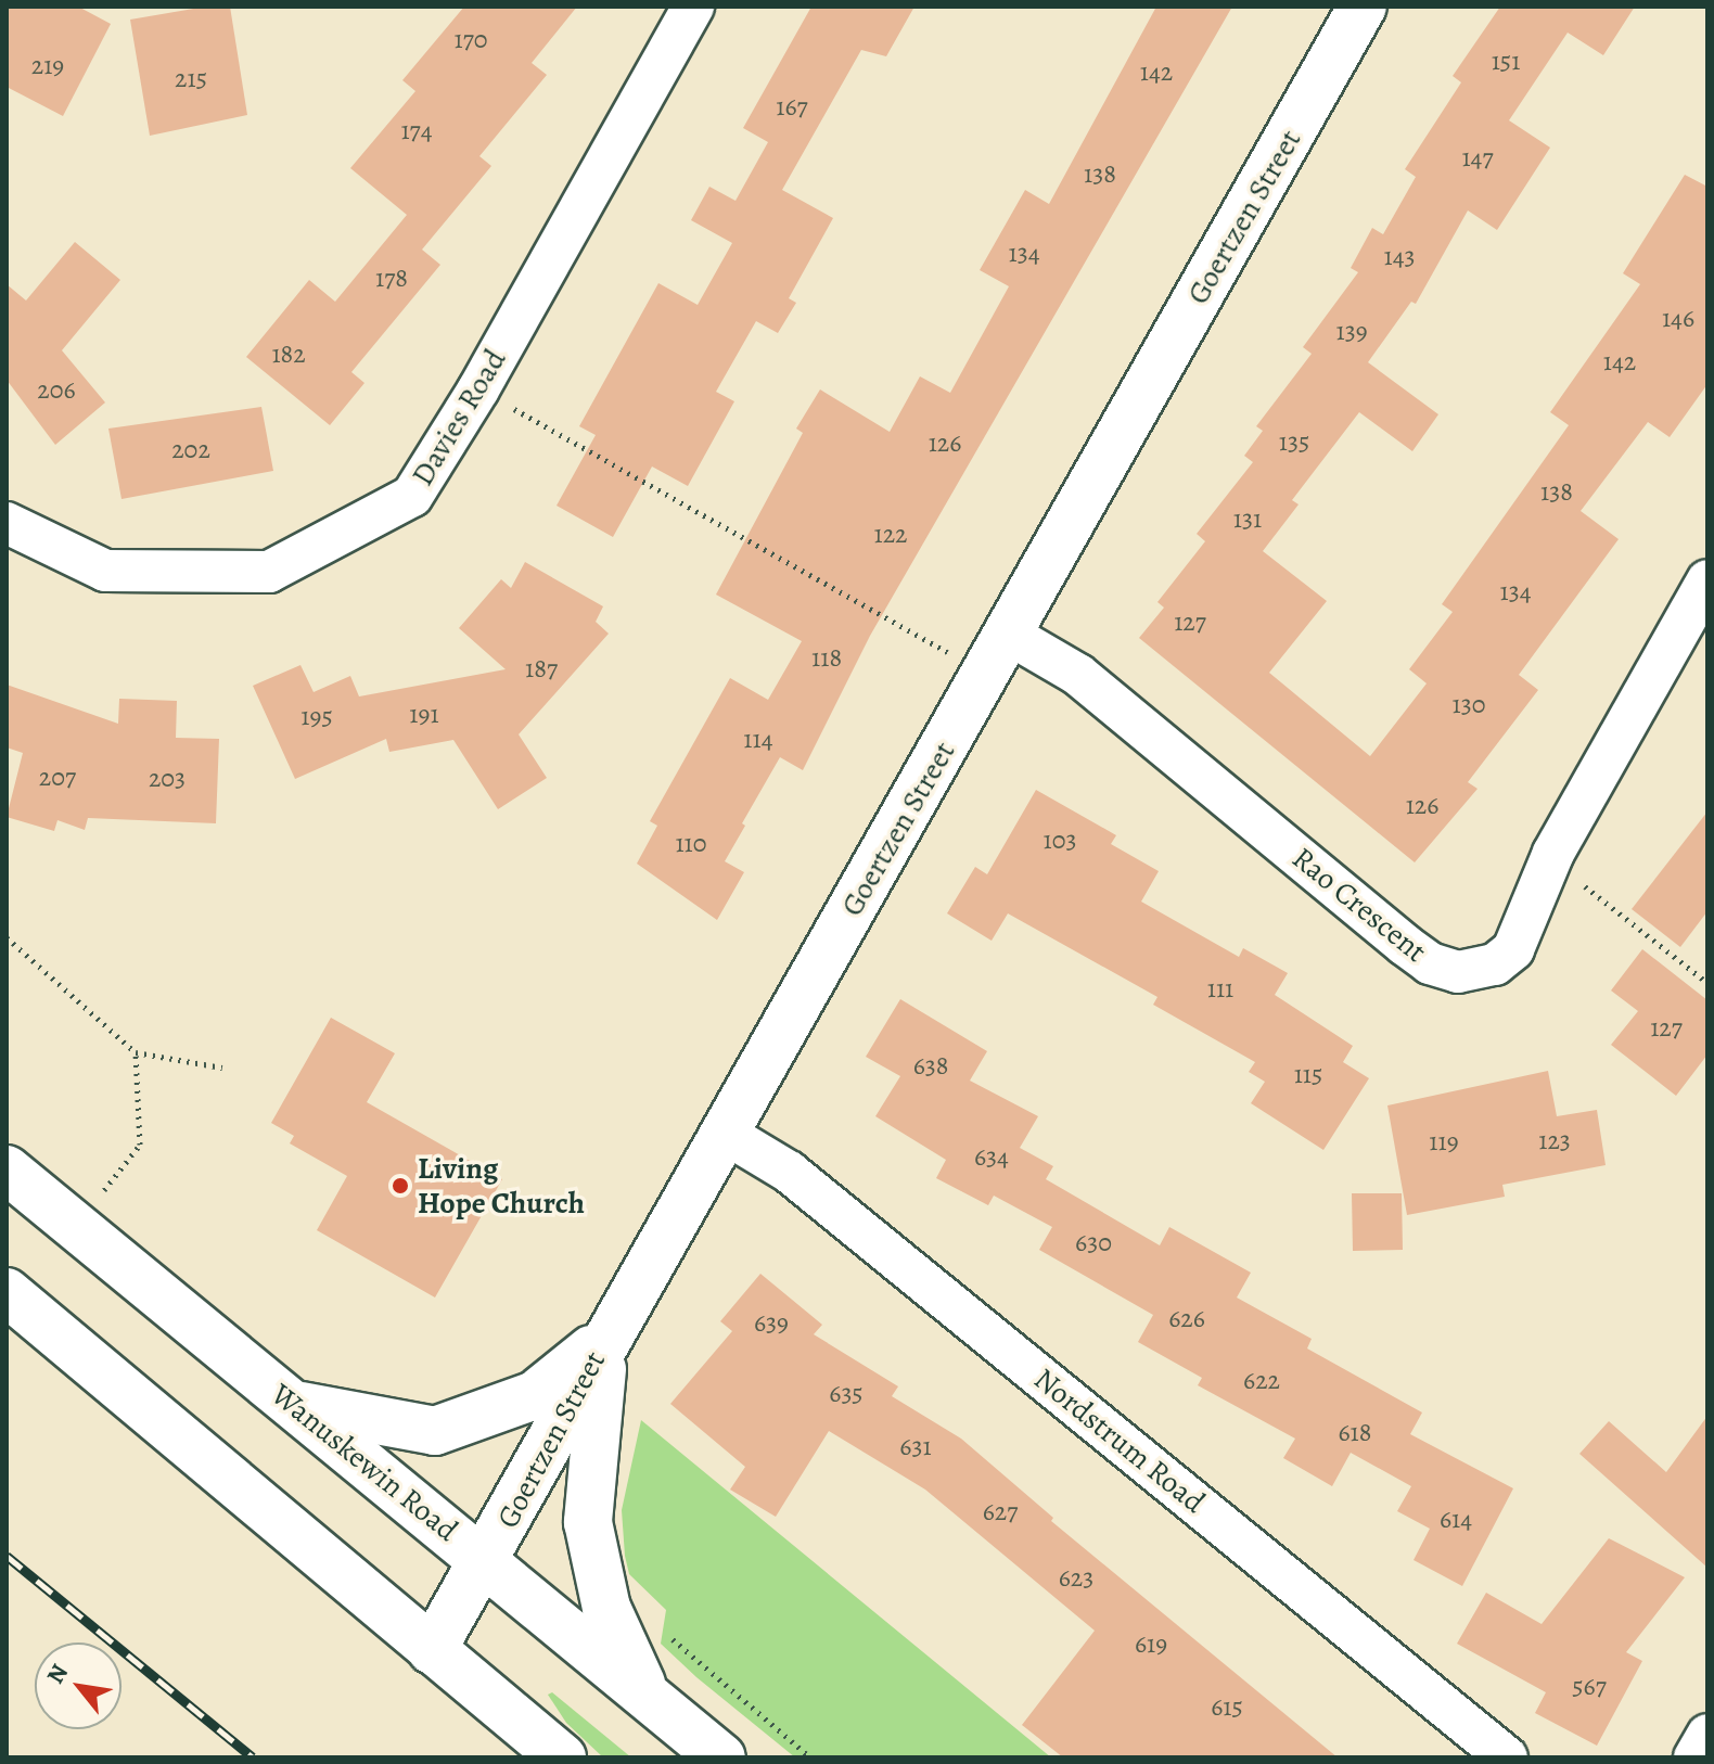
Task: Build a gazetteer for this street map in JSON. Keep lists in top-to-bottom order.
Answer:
{
  "streets": {
    "main road": ["Goertzen Street", "Wanuskewin Road"],
    "street": ["Davies Road", "Rao Crescent", "Nordstrum Road"]
  },
  "crossings": [
    ["Goertzen Street", "Rao Crescent"],
    ["Goertzen Street", "Nordstrum Road"],
    ["Goertzen Street", "Wanuskewin Road"]
  ],
  "places": ["Living Hope Church"],
  "house_numbers": [
    "170",
    "151",
    "219",
    "142",
    "215",
    "167",
    "174",
    "147",
    "138",
    "134",
    "143",
    "178",
    "146",
    "139",
    "182",
    "142",
    "206",
    "135",
    "126",
    "202",
    "138",
    "131",
    "122",
    "134",
    "127",
    "118",
    "187",
    "130",
    "191",
    "195",
    "114",
    "207",
    "203",
    "126",
    "103",
    "110",
    "111",
    "127",
    "638",
    "115",
    "123",
    "119",
    "634",
    "630",
    "626",
    "639",
    "622",
    "635",
    "618",
    "631",
    "627",
    "614",
    "623",
    "619",
    "567",
    "615"
  ],
  "north": "top left"
}
